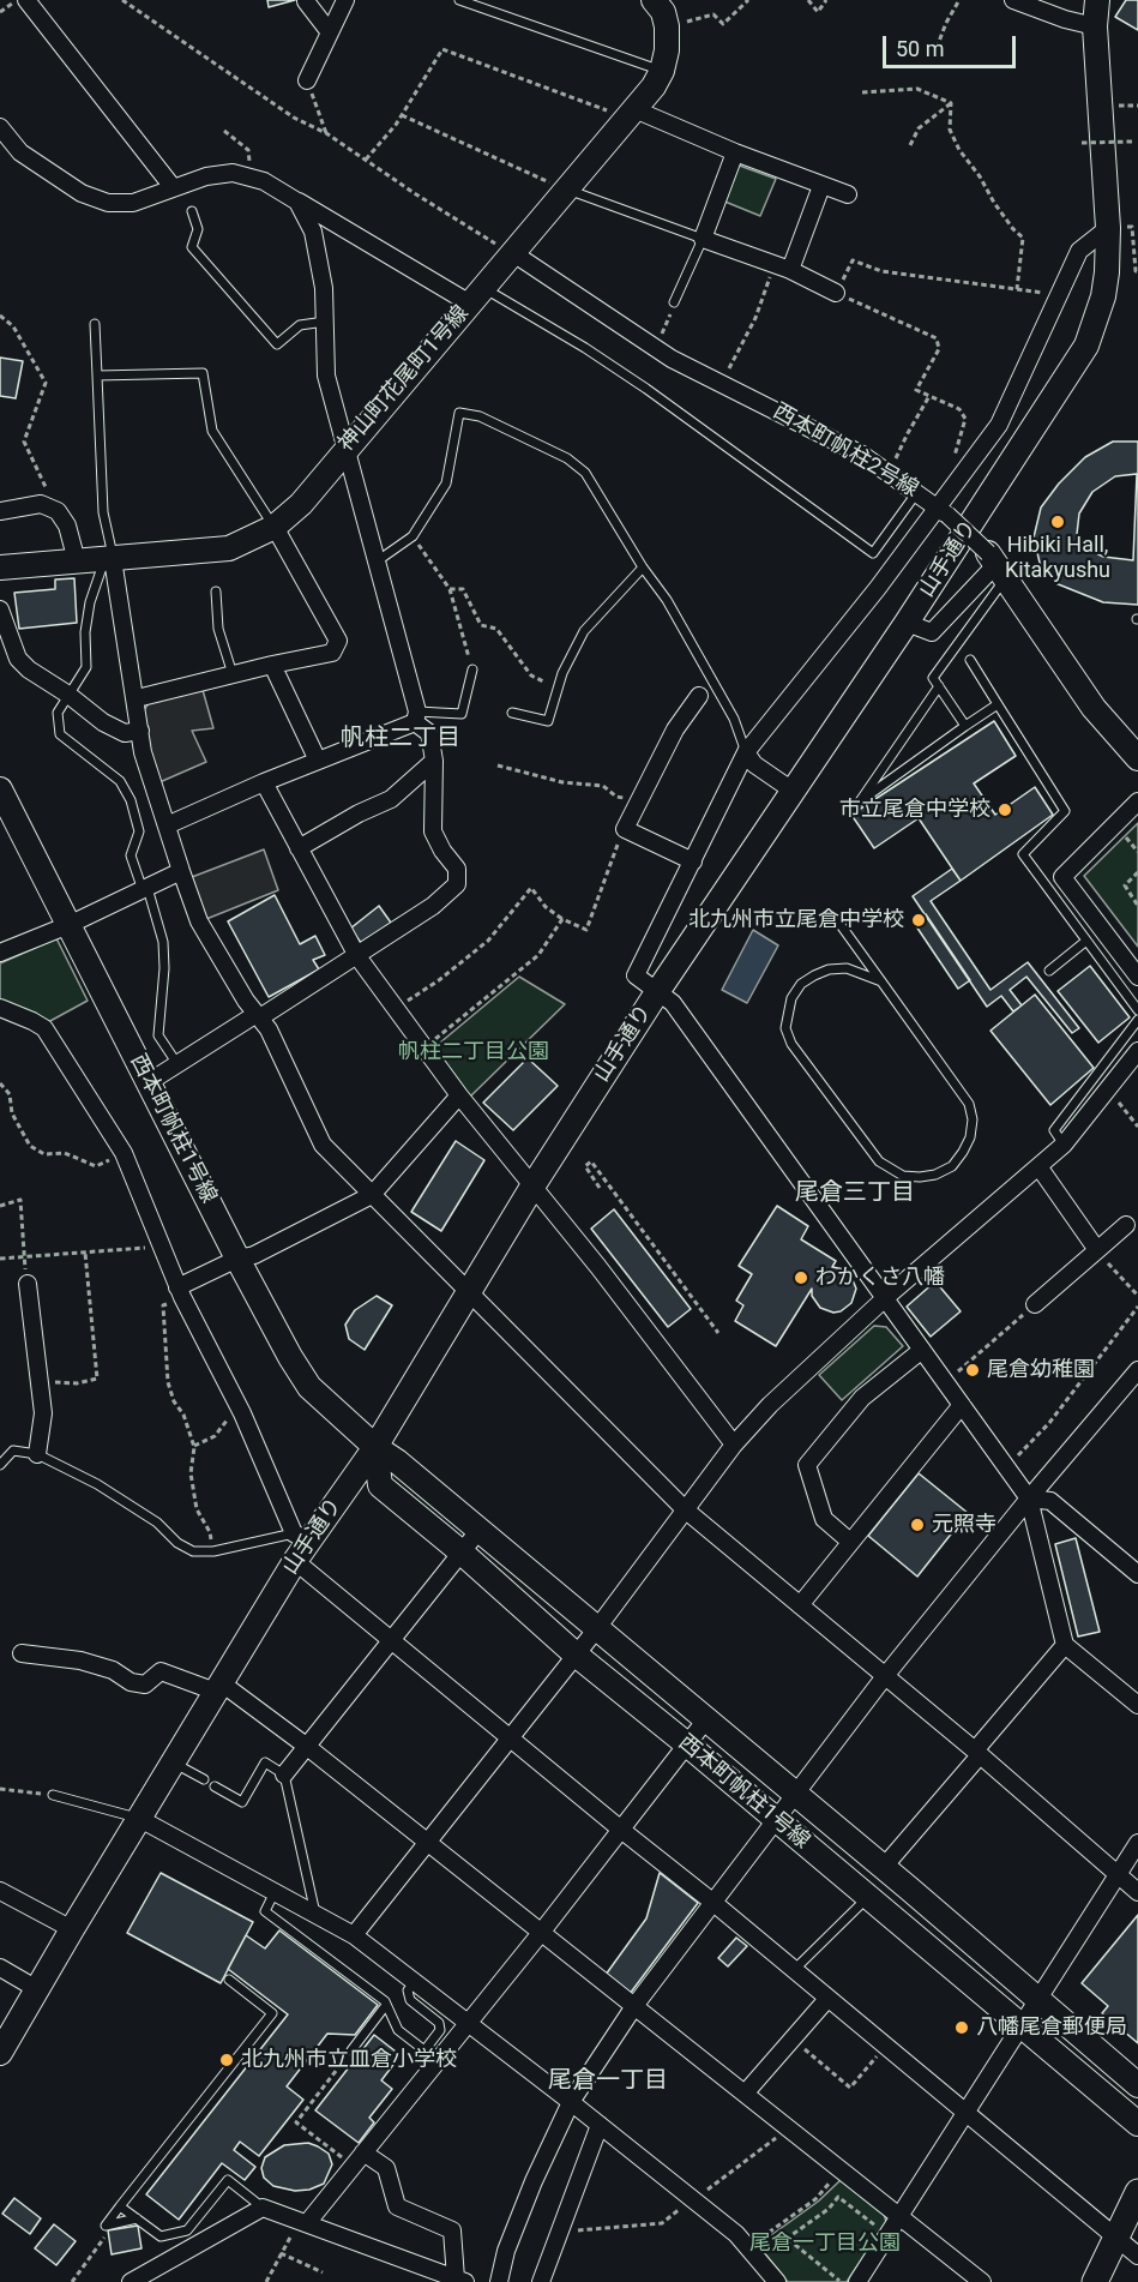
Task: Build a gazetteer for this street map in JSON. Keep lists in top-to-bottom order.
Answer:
{
  "streets": {
    "street": [
      "神山町花尾町1号線",
      "西本町帆柱2号線",
      "山手通り",
      "西本町帆柱1号線"
    ]
  },
  "crossings": [
    ["神山町花尾町1号線", "西本町帆柱2号線"],
    ["山手通り", "西本町帆柱1号線"]
  ],
  "districts": ["帆柱二丁目", "尾倉三丁目", "尾倉一丁目"],
  "parks": ["帆柱二丁目公園", "尾倉一丁目公園"],
  "places": [
    "Hibiki Hall, Kitakyushu",
    "市立尾倉中学校",
    "北九州市立尾倉中学校",
    "わかくさ八幡",
    "尾倉幼稚園",
    "元照寺",
    "八幡尾倉郵便局",
    "北九州市立皿倉小学校"
  ],
  "scale_bar": "50 m"
}
